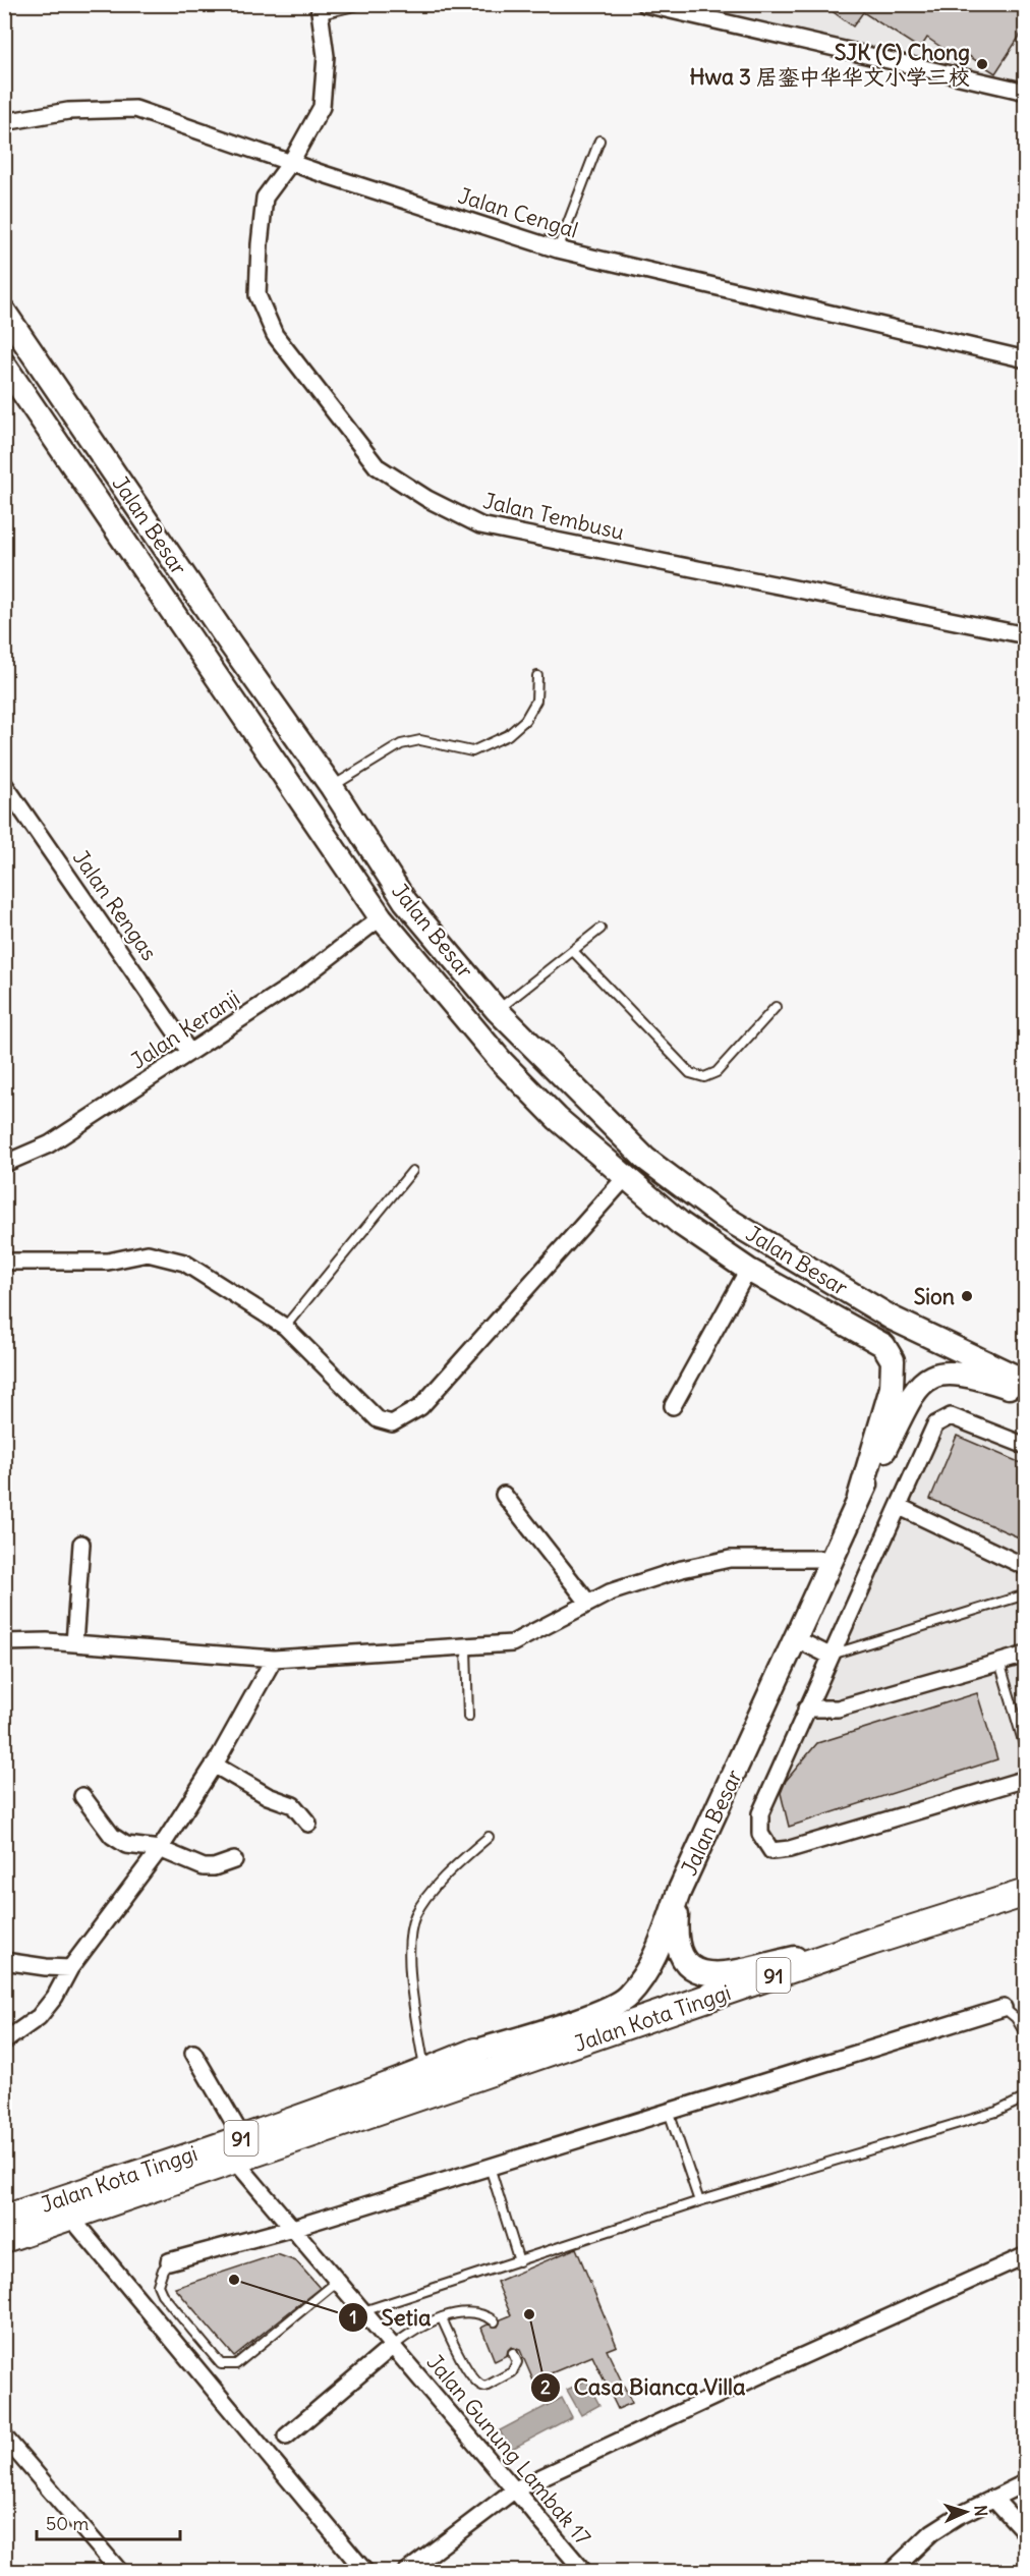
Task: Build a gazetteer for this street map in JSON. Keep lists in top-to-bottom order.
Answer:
{
  "streets": {
    "highway": ["91", "Jalan Kota Tinggi"],
    "main road": ["Jalan Besar"],
    "street": [
      "Jalan Cengal",
      "Jalan Tembusu",
      "Jalan Rengas",
      "Jalan Keranji",
      "Jalan Gunung Lambak 17"
    ]
  },
  "crossings": [
    ["Jalan Cengal", "Jalan Tembusu"],
    ["Jalan Besar", "Jalan Keranji"],
    ["Jalan Besar", "Jalan Kota Tinggi"],
    ["Jalan Rengas", "Jalan Keranji"],
    ["Jalan Kota Tinggi", "Jalan Gunung Lambak 17"]
  ],
  "places": [
    "SJK (C) Chong Hwa 3 居銮中华华文小学三校",
    "Sion",
    "Setia",
    "Casa Bianca Villa"
  ],
  "scale_bar": "50 m",
  "north": "right"
}
